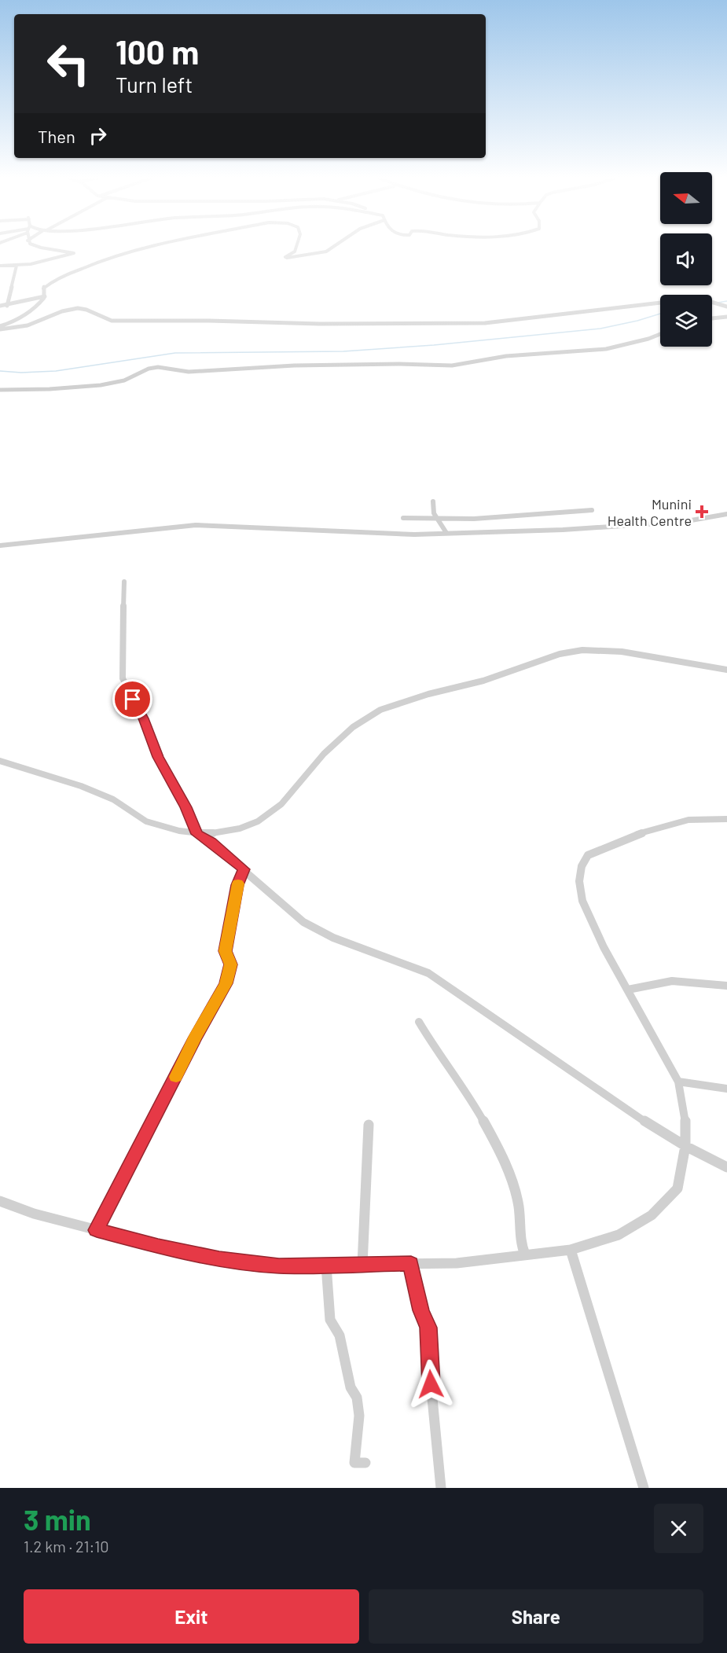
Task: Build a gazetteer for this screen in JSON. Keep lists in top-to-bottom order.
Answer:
{
  "places": {
    "health": ["Munini Health Centre"]
  },
  "north": "left",
  "page": {
    "turn": ["100 m", "Turn left"],
    "then": "Then",
    "heading": ["3 min", "1.2 km · 21:10"],
    "buttons": ["Exit", "Share"]
  }
}
